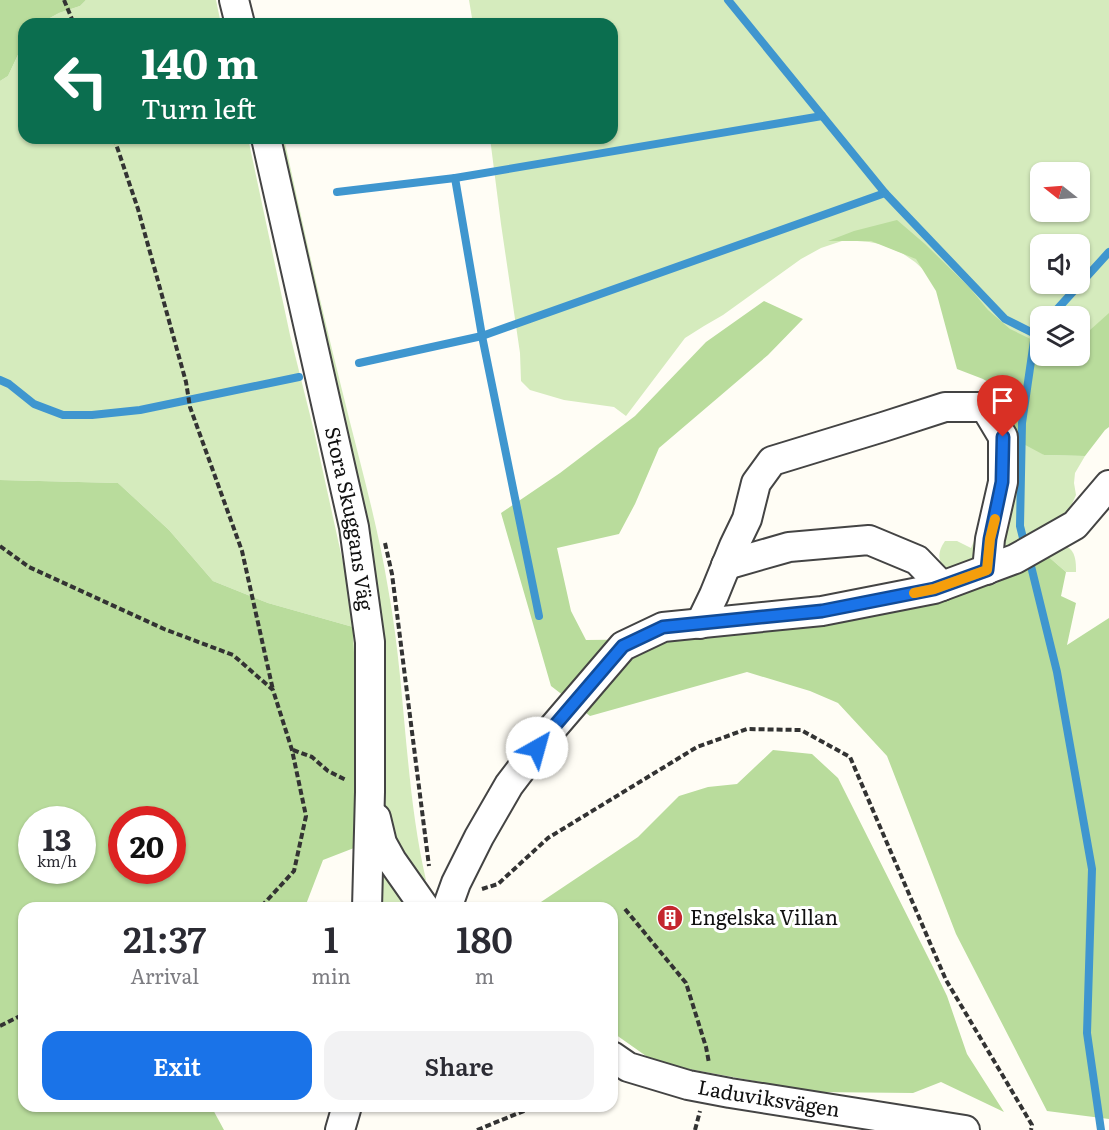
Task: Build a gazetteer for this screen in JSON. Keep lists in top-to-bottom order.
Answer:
{
  "streets": {
    "street": ["Stora Skuggans Väg", "Laduviksvägen"]
  },
  "places": {
    "building": ["Engelska Villan"]
  },
  "north": "left",
  "page": {
    "turn": ["140 m", "Turn left"],
    "speed": "13 km/h",
    "limit": "20",
    "eta": [
      "21:37",
      "Arrival",
      "1",
      "min",
      "180",
      "m"
    ],
    "buttons": ["Exit", "Share"]
  }
}
